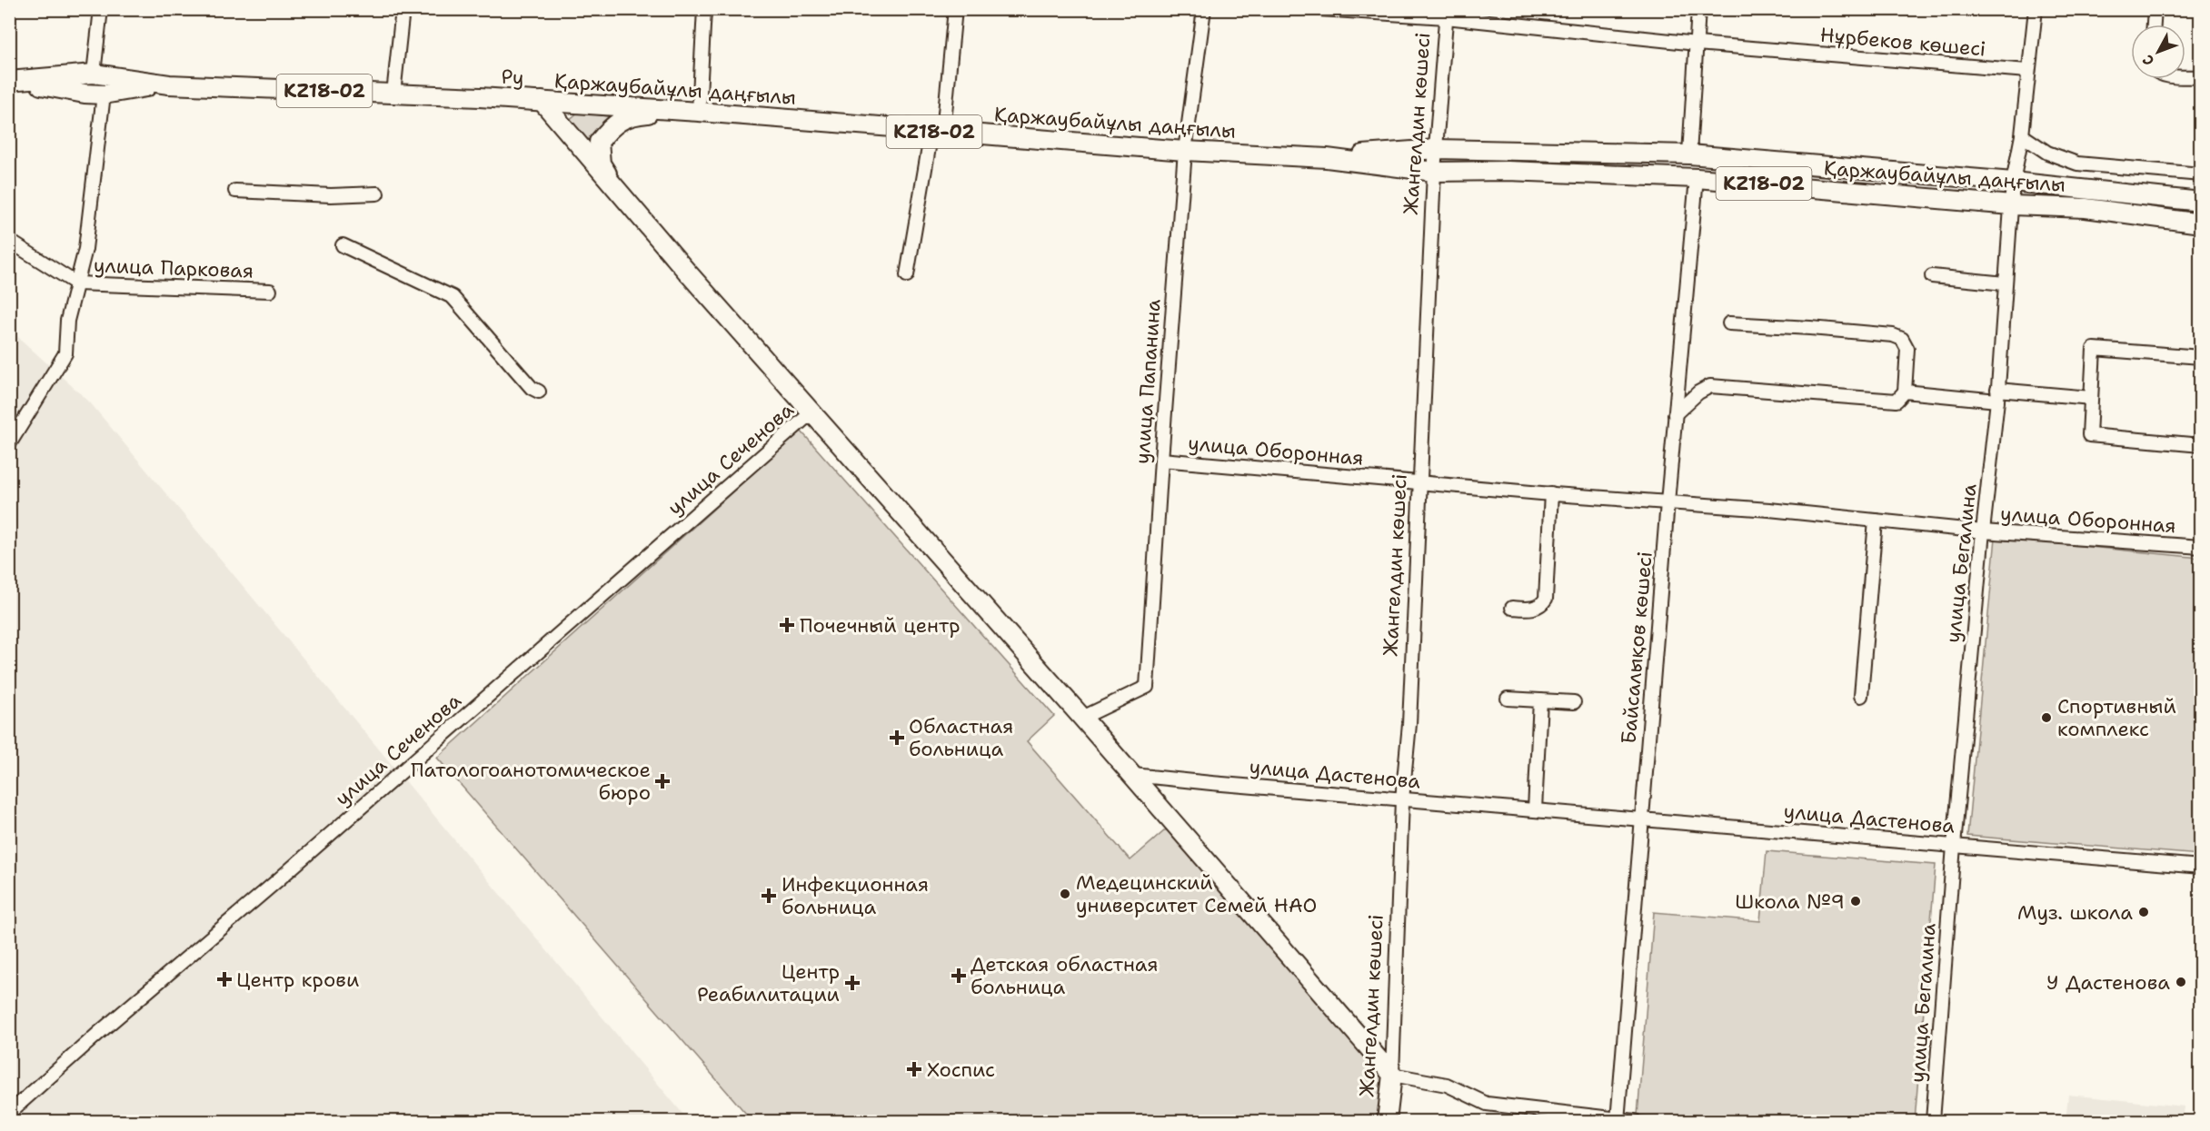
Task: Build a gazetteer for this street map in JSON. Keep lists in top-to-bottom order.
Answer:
{
  "streets": {
    "highway": [
      "Ру",
      "Қаржаубайұлы даңғылы",
      "KZ18-02",
      "Жангелдин көшесі"
    ],
    "street": [
      "Нұрбеков көшесі",
      "улица Парковая",
      "улица Папанина",
      "улица Оборонная",
      "улица Сеченова",
      "улица Бегалина",
      "Байсалықов көшесі",
      "улица Дастенова"
    ]
  },
  "crossings": [
    ["Нұрбеков көшесі", "Жангелдин көшесі"],
    ["Нұрбеков көшесі", "улица Бегалина"],
    ["Ру", "Қаржаубайұлы даңғылы"],
    ["Ру", "KZ18-02"],
    ["Қаржаубайұлы даңғылы", "Жангелдин көшесі"],
    ["Қаржаубайұлы даңғылы", "улица Папанина"],
    ["Қаржаубайұлы даңғылы", "улица Бегалина"],
    ["Қаржаубайұлы даңғылы", "Байсалықов көшесі"],
    ["Жангелдин көшесі", "улица Оборонная"],
    ["Жангелдин көшесі", "улица Дастенова"],
    ["улица Папанина", "улица Оборонная"],
    ["улица Оборонная", "улица Бегалина"],
    ["улица Оборонная", "Байсалықов көшесі"],
    ["улица Бегалина", "улица Дастенова"],
    ["Байсалықов көшесі", "улица Дастенова"]
  ],
  "places": {
    "health": [
      "Почечный центр",
      "Областная больница",
      "Патологоанотомическое бюро",
      "Инфекционная больница",
      "Детская областная больница",
      "Центр крови",
      "Центр Реабилитации",
      "Хоспис"
    ],
    "other": [
      "Спортивный комплекс",
      "Медецинский университет Семей НАО",
      "Школа №9",
      "Муз. школа",
      "У Дастенова"
    ]
  },
  "north": "bottom left"
}
